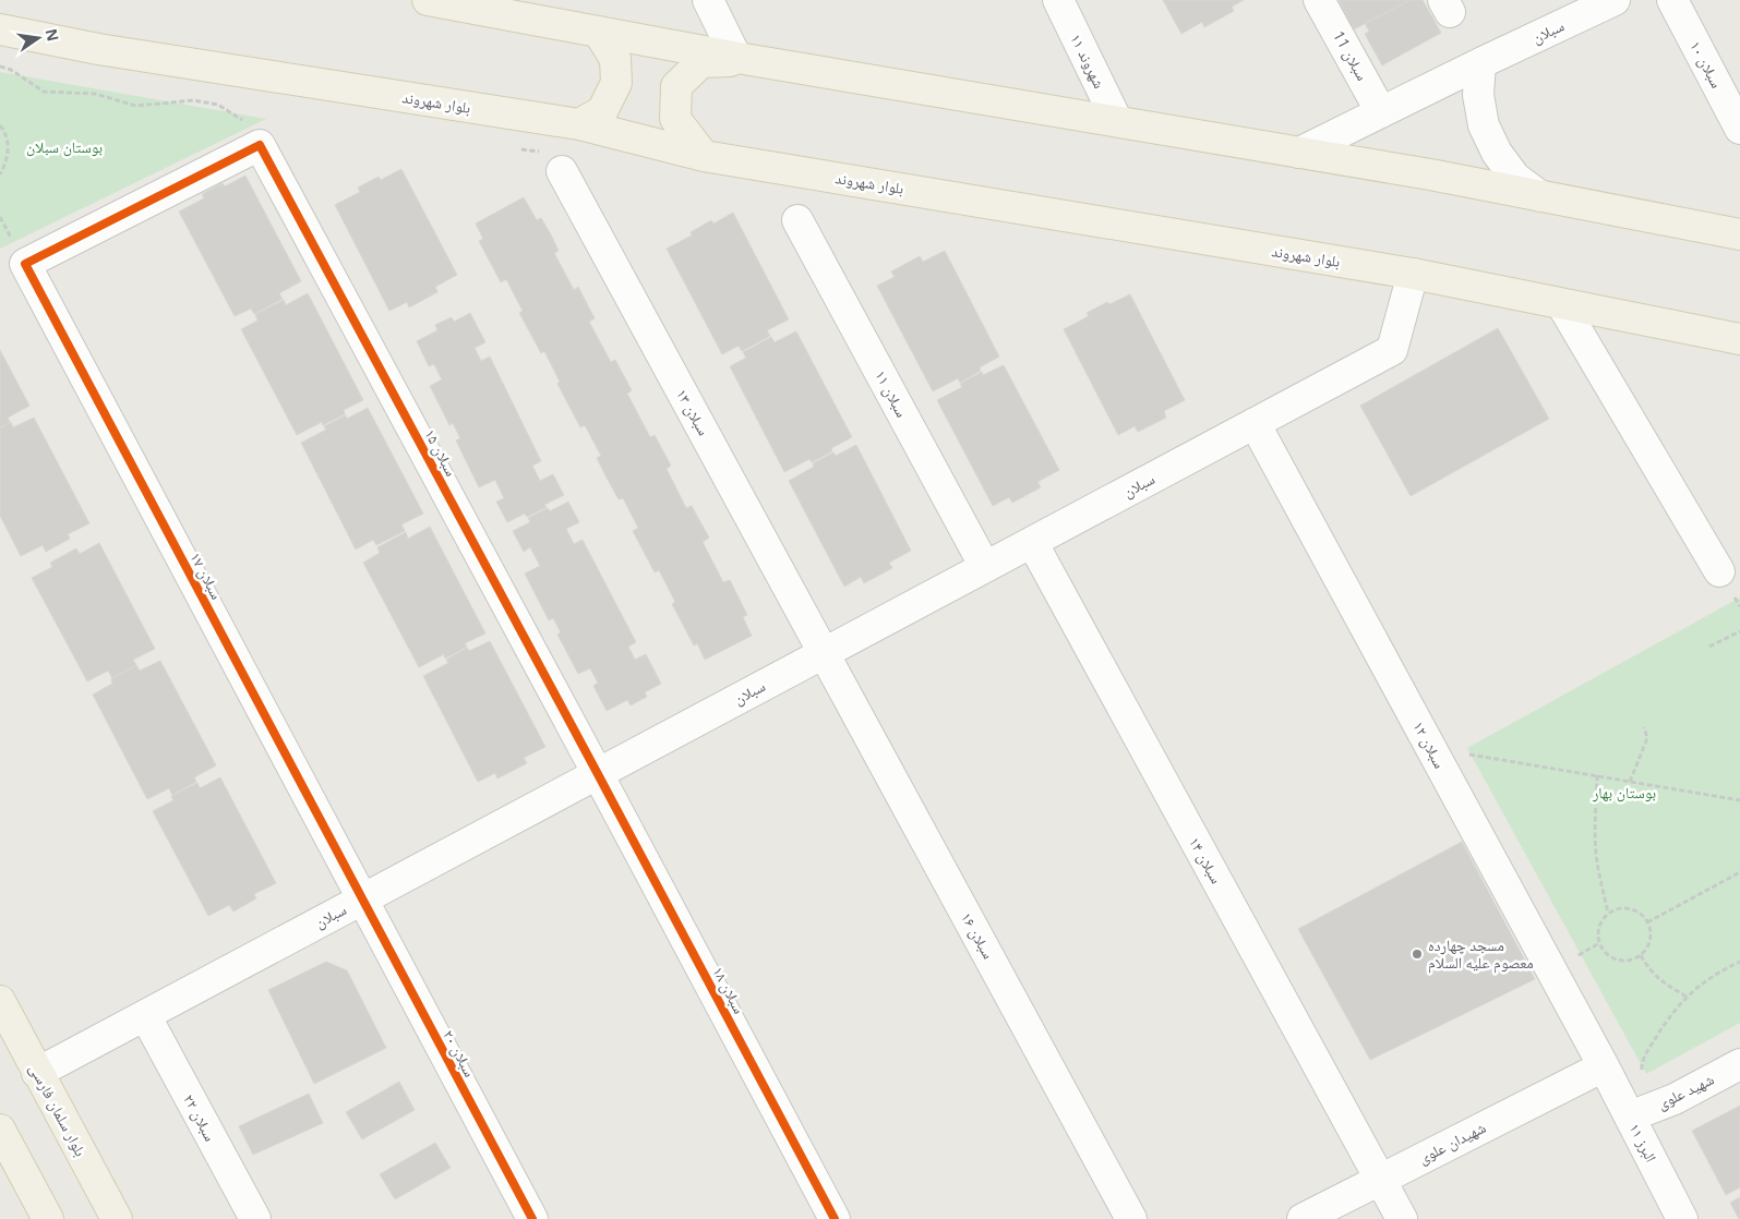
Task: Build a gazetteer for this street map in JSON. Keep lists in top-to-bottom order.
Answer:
{
  "streets": {
    "main road": ["بلوار شهروند", "بلوار سلمان فارسی"],
    "street": [
      "سبلان",
      "سبلان 11",
      "شهروند ۱۱",
      "سبلان ۱۰",
      "سبلان ۱۱",
      "سبلان ۱۳",
      "سبلان ۱۵",
      "سبلان ۱۷",
      "سبلان ۱۲",
      "سبلان ۱۴",
      "سبلان ۱۶",
      "سبلان ۱۸",
      "سبلان ۲۰",
      "شهید علوی",
      "سبلان ۲۲",
      "شهیدان علوی",
      "البرز ۱۱"
    ]
  },
  "crossings": [
    ["سبلان", "سبلان 11"],
    ["سبلان", "بلوار شهروند"],
    ["سبلان", "سبلان ۱۱"],
    ["سبلان", "سبلان ۱۳"],
    ["سبلان", "سبلان ۱۵"],
    ["سبلان", "سبلان ۱۷"],
    ["سبلان", "سبلان ۱۲"],
    ["سبلان", "سبلان ۱۴"],
    ["سبلان", "سبلان ۱۶"],
    ["سبلان", "سبلان ۱۸"],
    ["سبلان", "سبلان ۲۰"],
    ["سبلان", "بلوار سلمان فارسی"],
    ["سبلان", "سبلان ۲۲"],
    ["سبلان ۱۳", "سبلان ۱۶"],
    ["سبلان ۱۵", "سبلان ۱۷"],
    ["سبلان ۱۵", "سبلان ۱۸"],
    ["سبلان ۱۷", "سبلان ۲۰"],
    ["سبلان ۱۲", "شهیدان علوی"],
    ["سبلان ۱۲", "البرز ۱۱"],
    ["سبلان ۱۴", "شهیدان علوی"],
    ["شهید علوی", "البرز ۱۱"],
    ["شهیدان علوی", "البرز ۱۱"]
  ],
  "parks": ["بوستان سبلان", "بوستان بهار"],
  "places": ["مسجد چهارده معصوم علیه السلام"],
  "north": "right"
}
